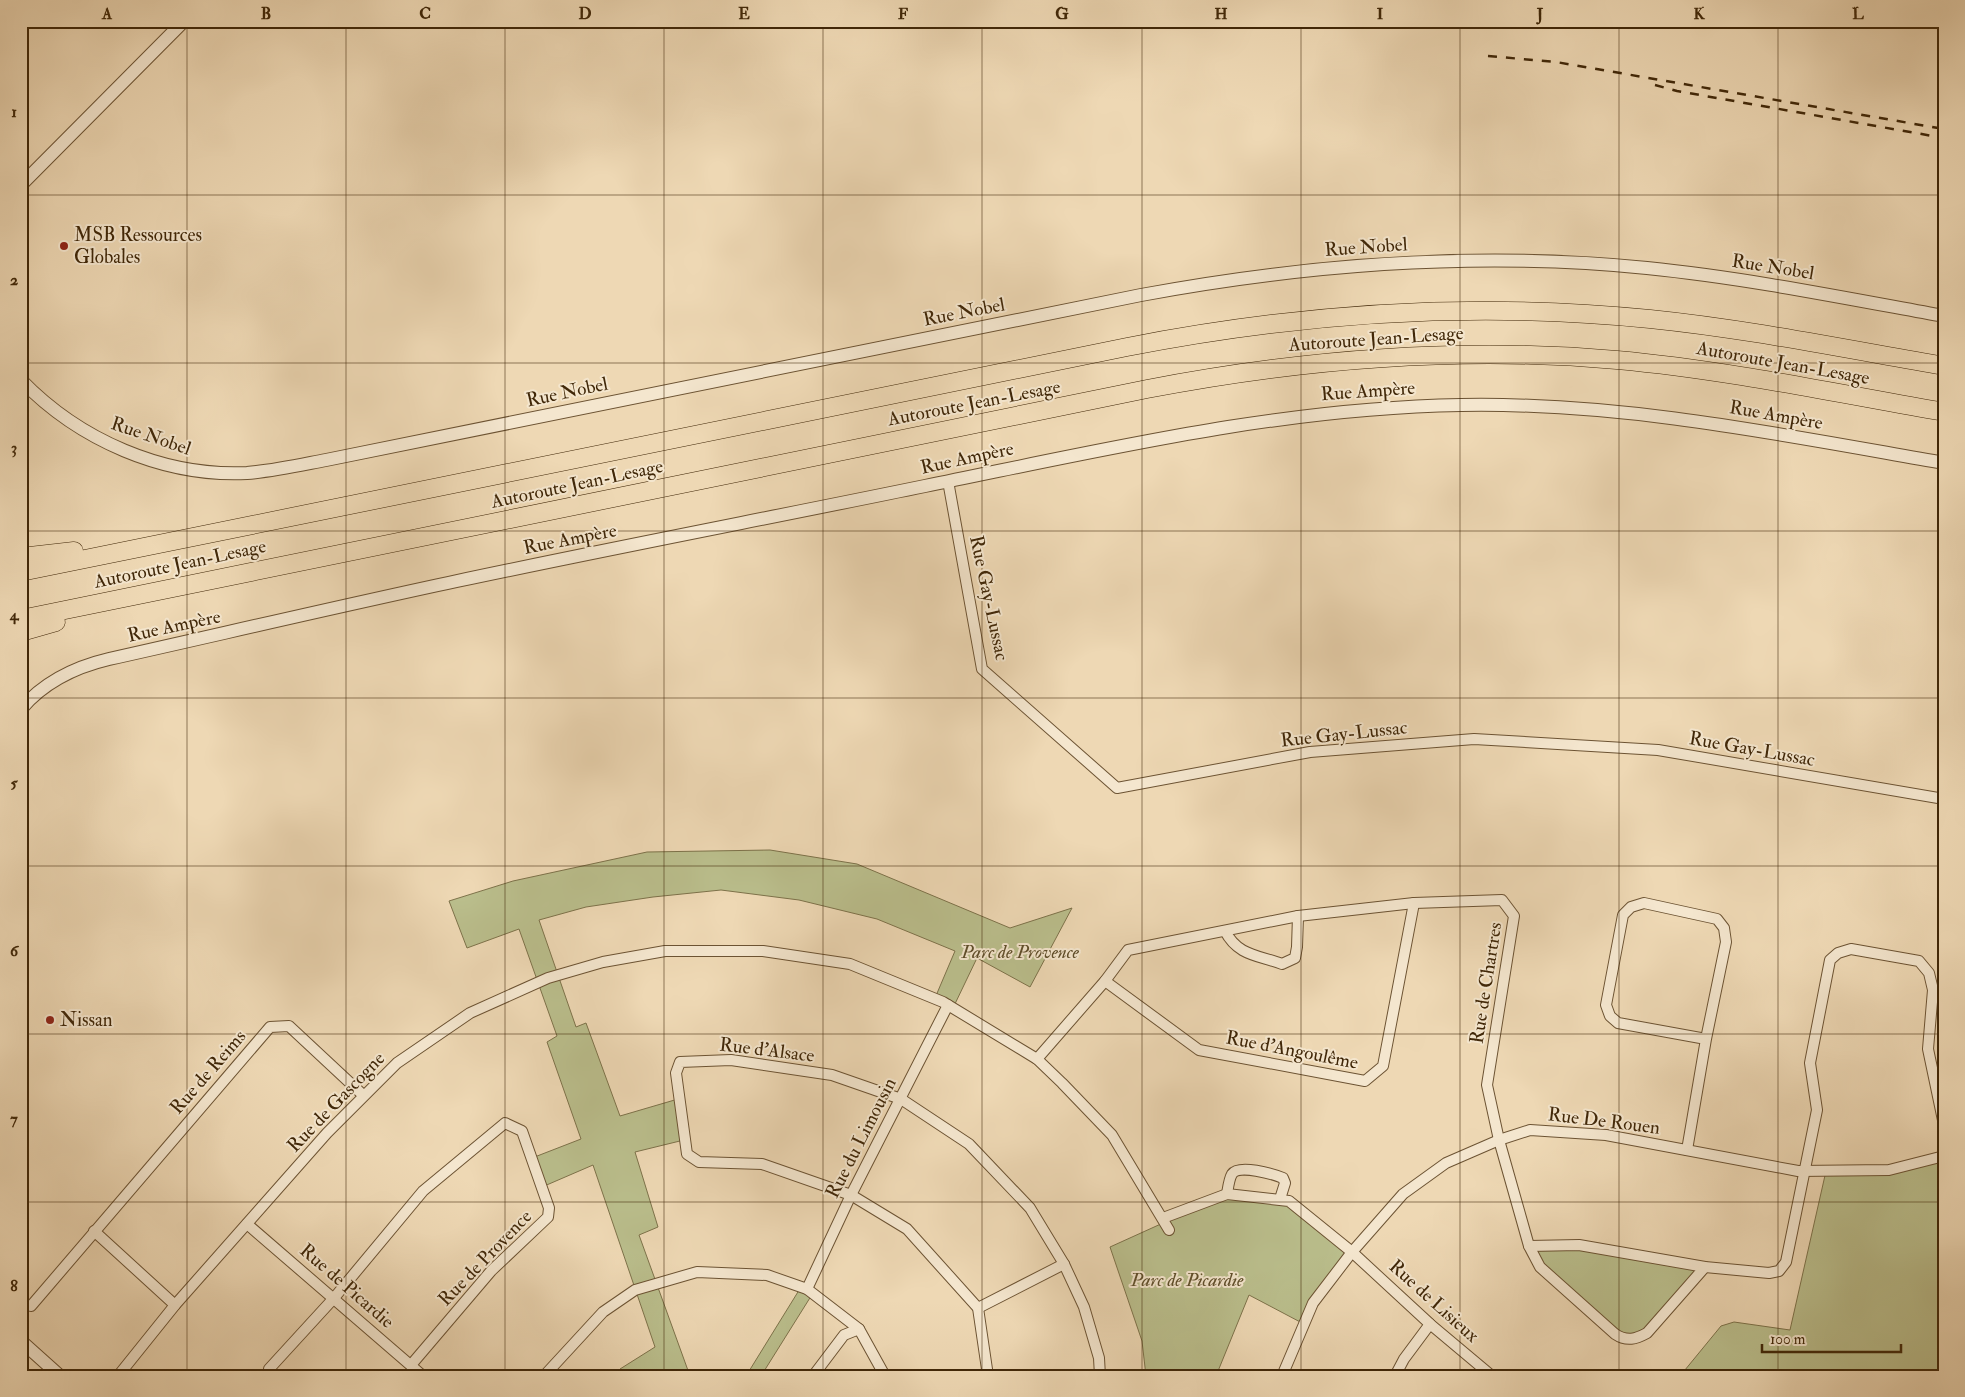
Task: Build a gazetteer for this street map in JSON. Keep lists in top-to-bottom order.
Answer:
{
  "streets": {
    "highway": ["Autoroute Jean-Lesage"],
    "street": [
      "Rue Nobel",
      "Rue Ampère",
      "Rue Gay-Lussac",
      "Rue de Chartres",
      "Rue d'Alsace",
      "Rue d'Angoulême",
      "Rue de Reims",
      "Rue de Gascogne",
      "Rue De Rouen",
      "Rue du Limousin",
      "Rue de Provence",
      "Rue de Picardie",
      "Rue de Lisieux"
    ]
  },
  "crossings": [
    ["Rue Ampère", "Rue Gay-Lussac"],
    ["Rue de Chartres", "Rue d'Angoulême"],
    ["Rue de Chartres", "Rue de Gascogne"],
    ["Rue de Chartres", "Rue De Rouen"],
    ["Rue d'Alsace", "Rue du Limousin"],
    ["Rue de Reims", "Rue de Gascogne"],
    ["Rue de Gascogne", "Rue du Limousin"],
    ["Rue de Gascogne", "Rue de Picardie"],
    ["Rue De Rouen", "Rue de Lisieux"],
    ["Rue de Provence", "Rue de Picardie"]
  ],
  "parks": ["Parc de Provence", "Parc de Picardie"],
  "places": ["MSB Ressources Globales", "Nissan"],
  "scale_bar": "100 m",
  "grid": {
    "columns": [
      "A",
      "B",
      "C",
      "D",
      "E",
      "F",
      "G",
      "H",
      "I",
      "J",
      "K",
      "L"
    ],
    "rows": [
      "1",
      "2",
      "3",
      "4",
      "5",
      "6",
      "7",
      "8"
    ]
  }
}
